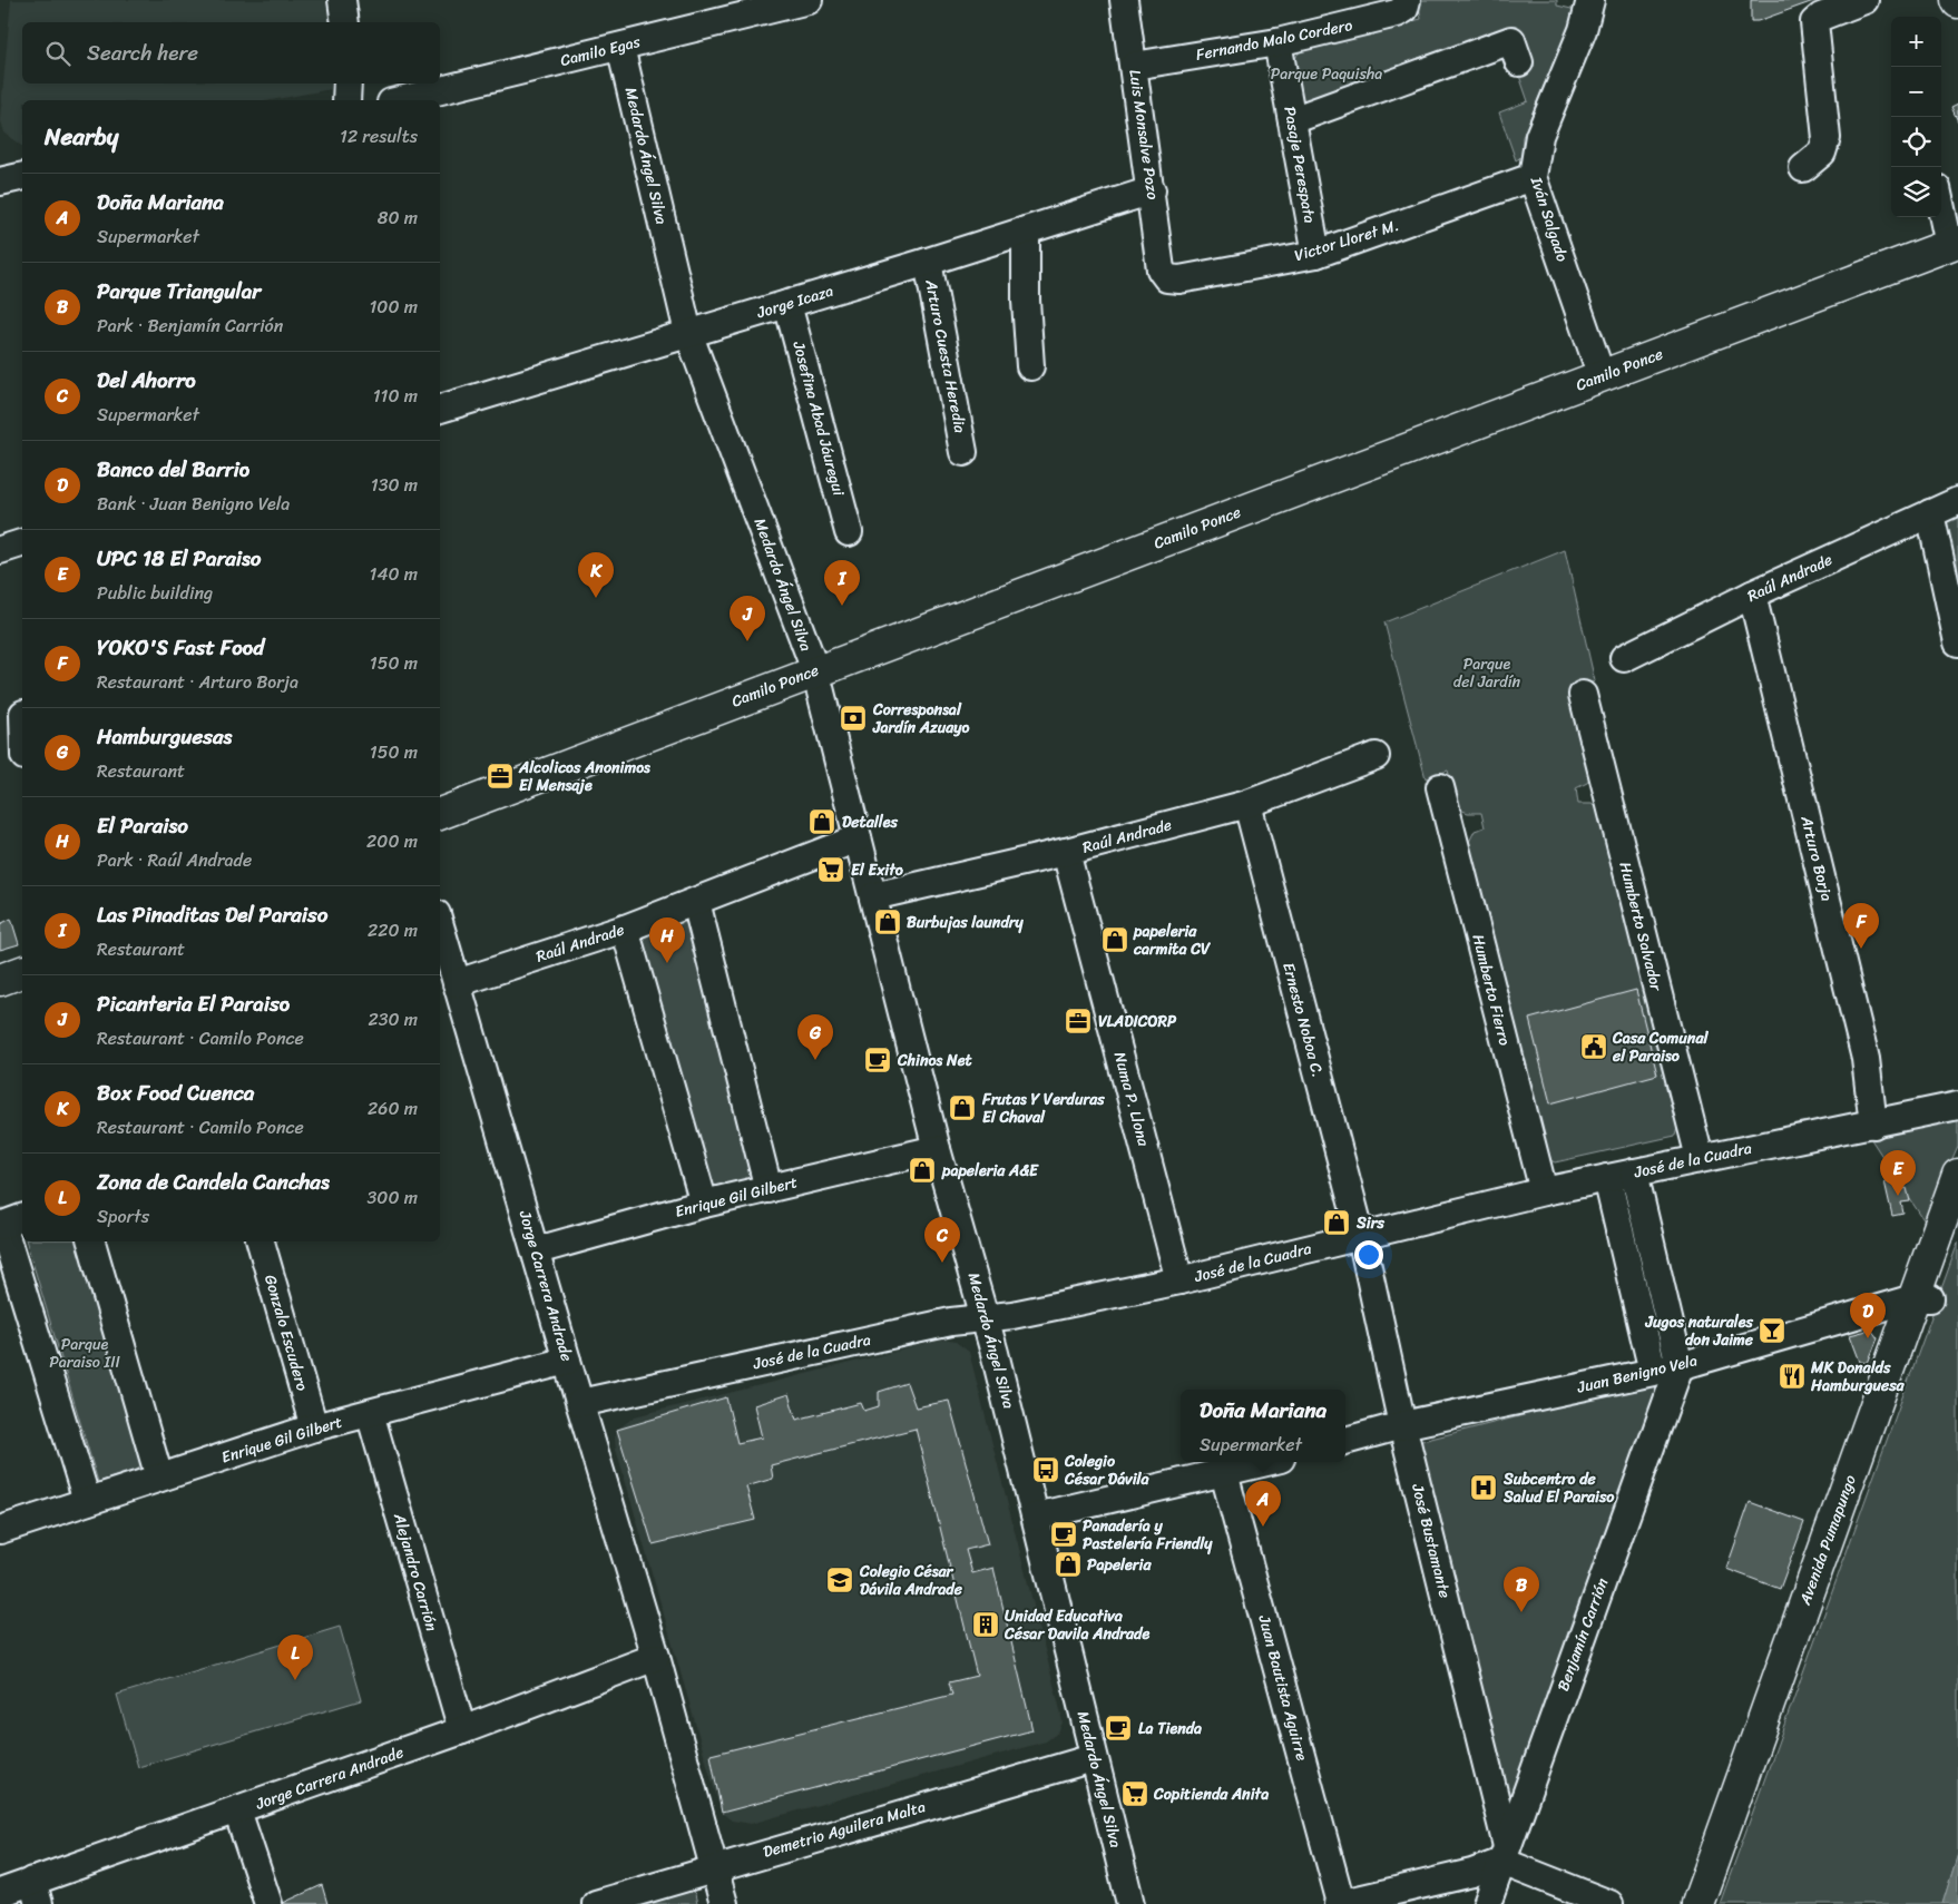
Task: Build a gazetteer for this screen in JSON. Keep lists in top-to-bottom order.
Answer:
{
  "streets": {
    "street": [
      "Fernando Malo Cordero",
      "Camilo Egas",
      "Luis Monsalve Pozo",
      "Medardo Ángel Silva",
      "Pasaje Perespata",
      "Iván Salgado",
      "Victor Lloret M.",
      "Jorge Icaza",
      "Arturo Cuesta Heredia",
      "Camilo Ponce",
      "Josefina Abad Jáuregui",
      "Raúl Andrade",
      "Arturo Borja",
      "Humberto Salvador",
      "Humberto Fierro",
      "Ernesto Noboa C.",
      "Numa P. Llona",
      "José de la Cuadra",
      "Enrique Gil Gilbert",
      "Jorge Carrera Andrade",
      "Gonzalo Escudero",
      "Juan Benigno Vela",
      "Avenida Pumapungo",
      "José Bustamante",
      "Alejandro Carrión",
      "Benjamín Carrión",
      "Juan Bautista Aguirre",
      "Demetrio Aguilera Malta"
    ]
  },
  "crossings": [
    ["Fernando Malo Cordero", "Luis Monsalve Pozo"],
    ["Fernando Malo Cordero", "Pasaje Perespata"],
    ["Camilo Egas", "Medardo Ángel Silva"],
    ["Luis Monsalve Pozo", "Victor Lloret M."],
    ["Luis Monsalve Pozo", "Jorge Icaza"],
    ["Medardo Ángel Silva", "Jorge Icaza"],
    ["Medardo Ángel Silva", "Camilo Ponce"],
    ["Medardo Ángel Silva", "Raúl Andrade"],
    ["Medardo Ángel Silva", "José de la Cuadra"],
    ["Medardo Ángel Silva", "Enrique Gil Gilbert"],
    ["Medardo Ángel Silva", "Demetrio Aguilera Malta"],
    ["Pasaje Perespata", "Victor Lloret M."],
    ["Iván Salgado", "Victor Lloret M."],
    ["Iván Salgado", "Camilo Ponce"],
    ["Jorge Icaza", "Arturo Cuesta Heredia"],
    ["Jorge Icaza", "Josefina Abad Jáuregui"],
    ["Raúl Andrade", "Arturo Borja"],
    ["Raúl Andrade", "Ernesto Noboa C."],
    ["Raúl Andrade", "Numa P. Llona"],
    ["Raúl Andrade", "Jorge Carrera Andrade"],
    ["Arturo Borja", "José de la Cuadra"],
    ["Humberto Salvador", "José de la Cuadra"],
    ["Humberto Fierro", "José de la Cuadra"],
    ["Ernesto Noboa C.", "José de la Cuadra"],
    ["Ernesto Noboa C.", "José Bustamante"],
    ["Numa P. Llona", "José de la Cuadra"],
    ["José de la Cuadra", "Jorge Carrera Andrade"],
    ["José de la Cuadra", "José Bustamante"],
    ["Enrique Gil Gilbert", "Jorge Carrera Andrade"],
    ["Enrique Gil Gilbert", "Gonzalo Escudero"],
    ["Enrique Gil Gilbert", "Alejandro Carrión"],
    ["Jorge Carrera Andrade", "Alejandro Carrión"],
    ["Jorge Carrera Andrade", "Demetrio Aguilera Malta"],
    ["Juan Benigno Vela", "Avenida Pumapungo"],
    ["Juan Benigno Vela", "José Bustamante"],
    ["Juan Benigno Vela", "Benjamín Carrión"],
    ["José Bustamante", "Benjamín Carrión"]
  ],
  "parks": ["Parque Paquisha", "Parque del Jardín", "Parque Paraiso III"],
  "places": {
    "bank": ["Corresponsal Jardín Azuayo"],
    "office": ["Alcolicos Anonimos El Mensaje", "VLADICORP"],
    "shop": [
      "Detalles",
      "Burbujas laundry",
      "papeleria carmita CV",
      "Frutas Y Verduras El Chaval",
      "papeleria A&E",
      "Sirs",
      "Papeleria"
    ],
    "supermarket": ["El Exito", "Copitienda Anita"],
    "public building": ["Casa Comunal el Paraiso"],
    "cafe": ["Chinos Net", "Panadería y Pastelería Friendly", "La Tienda"],
    "bar": ["Jugos naturales don Jaime"],
    "restaurant": ["MK Donalds Hamburguesa"],
    "bus stop": ["Colegio César Dávila"],
    "hospital": ["Subcentro de Salud El Paraiso"],
    "school or university": ["Colegio César Dávila Andrade"],
    "building": ["Unidad Educativa César Davila Andrade"]
  },
  "page": {
    "map_buttons": ["+", "−"],
    "search": "Search here",
    "heading": ["Nearby", "12 results"],
    "list": [
      {
        "mark": "A",
        "name": "Doña Mariana",
        "note": "Supermarket",
        "value": "80 m"
      },
      {
        "mark": "B",
        "name": "Parque Triangular",
        "note": "Park · Benjamín Carrión",
        "value": "100 m"
      },
      {
        "mark": "C",
        "name": "Del Ahorro",
        "note": "Supermarket",
        "value": "110 m"
      },
      {
        "mark": "D",
        "name": "Banco del Barrio",
        "note": "Bank · Juan Benigno Vela",
        "value": "130 m"
      },
      {
        "mark": "E",
        "name": "UPC 18 El Paraiso",
        "note": "Public building",
        "value": "140 m"
      },
      {
        "mark": "F",
        "name": "YOKO'S Fast Food",
        "note": "Restaurant · Arturo Borja",
        "value": "150 m"
      },
      {
        "mark": "G",
        "name": "Hamburguesas",
        "note": "Restaurant",
        "value": "150 m"
      },
      {
        "mark": "H",
        "name": "El Paraiso",
        "note": "Park · Raúl Andrade",
        "value": "200 m"
      },
      {
        "mark": "I",
        "name": "Las Pinaditas Del Paraiso",
        "note": "Restaurant",
        "value": "220 m"
      },
      {
        "mark": "J",
        "name": "Picanteria El Paraiso",
        "note": "Restaurant · Camilo Ponce",
        "value": "230 m"
      },
      {
        "mark": "K",
        "name": "Box Food Cuenca",
        "note": "Restaurant · Camilo Ponce",
        "value": "260 m"
      },
      {
        "mark": "L",
        "name": "Zona de Candela Canchas",
        "note": "Sports",
        "value": "300 m"
      }
    ],
    "pins": [
      "K",
      "I",
      "J",
      "F",
      "H",
      "G",
      "E",
      "C",
      "D",
      "A",
      "B",
      "L"
    ],
    "popup": ["Doña Mariana", "Supermarket"]
  }
}
